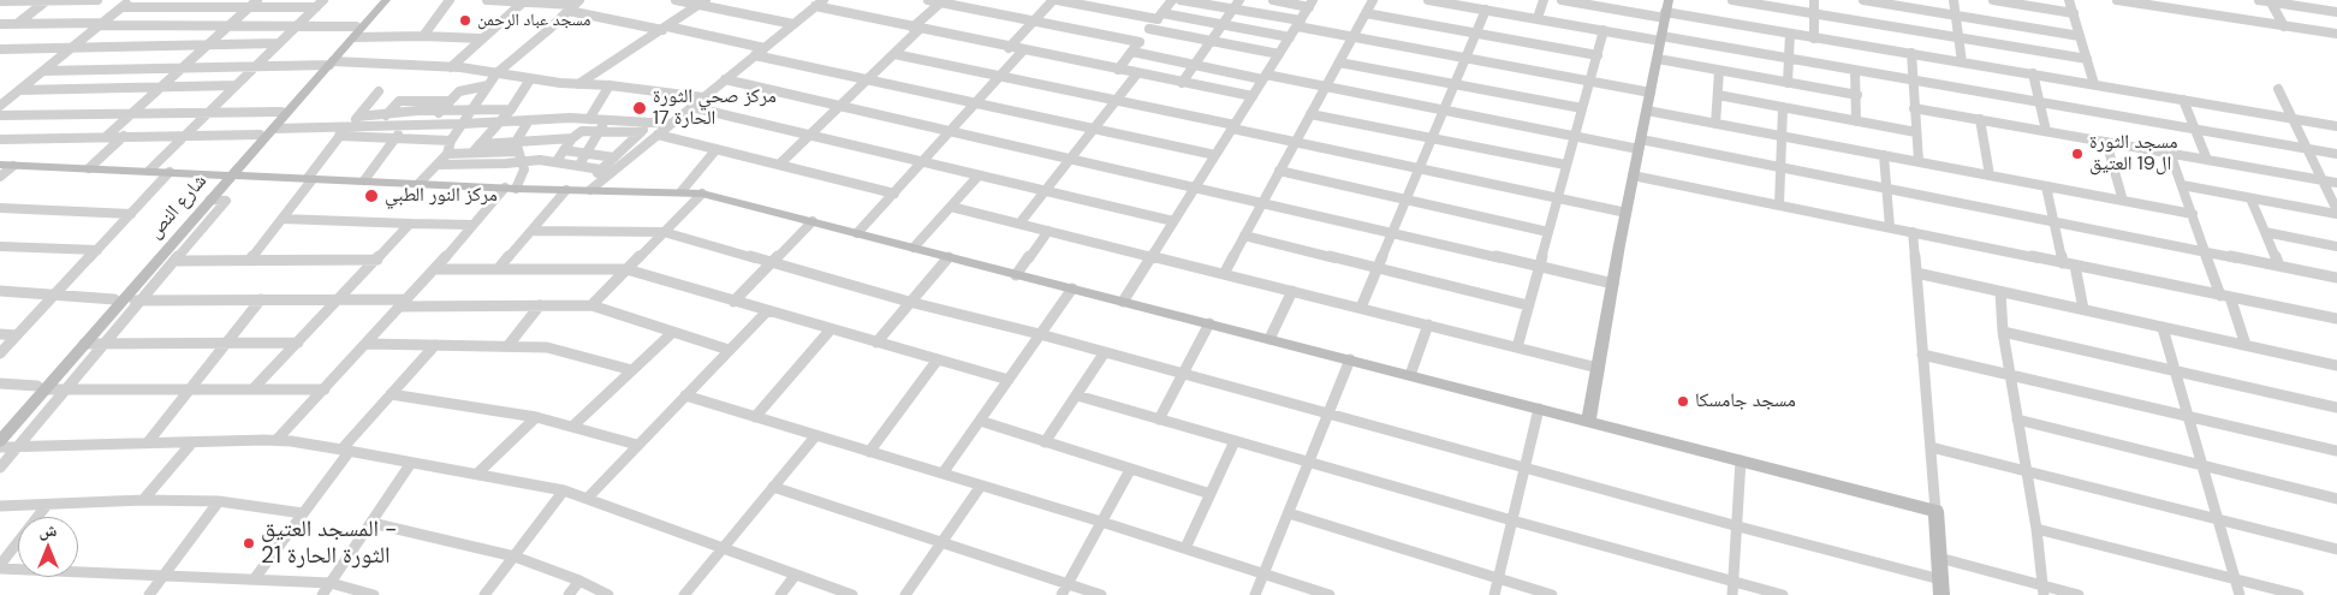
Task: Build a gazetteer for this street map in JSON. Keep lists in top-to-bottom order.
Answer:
{
  "streets": {
    "street": ["شارع النص"]
  },
  "places": [
    "مسجد عباد الرحمن",
    "مركز صحي الثورة الحارة 17",
    "مسجد الثورة ال19 العتيق",
    "مركز النور الطبي",
    "مسجد جامسكا",
    "المسجد العتيق - الثورة الحارة 21"
  ],
  "north": "top"
}
